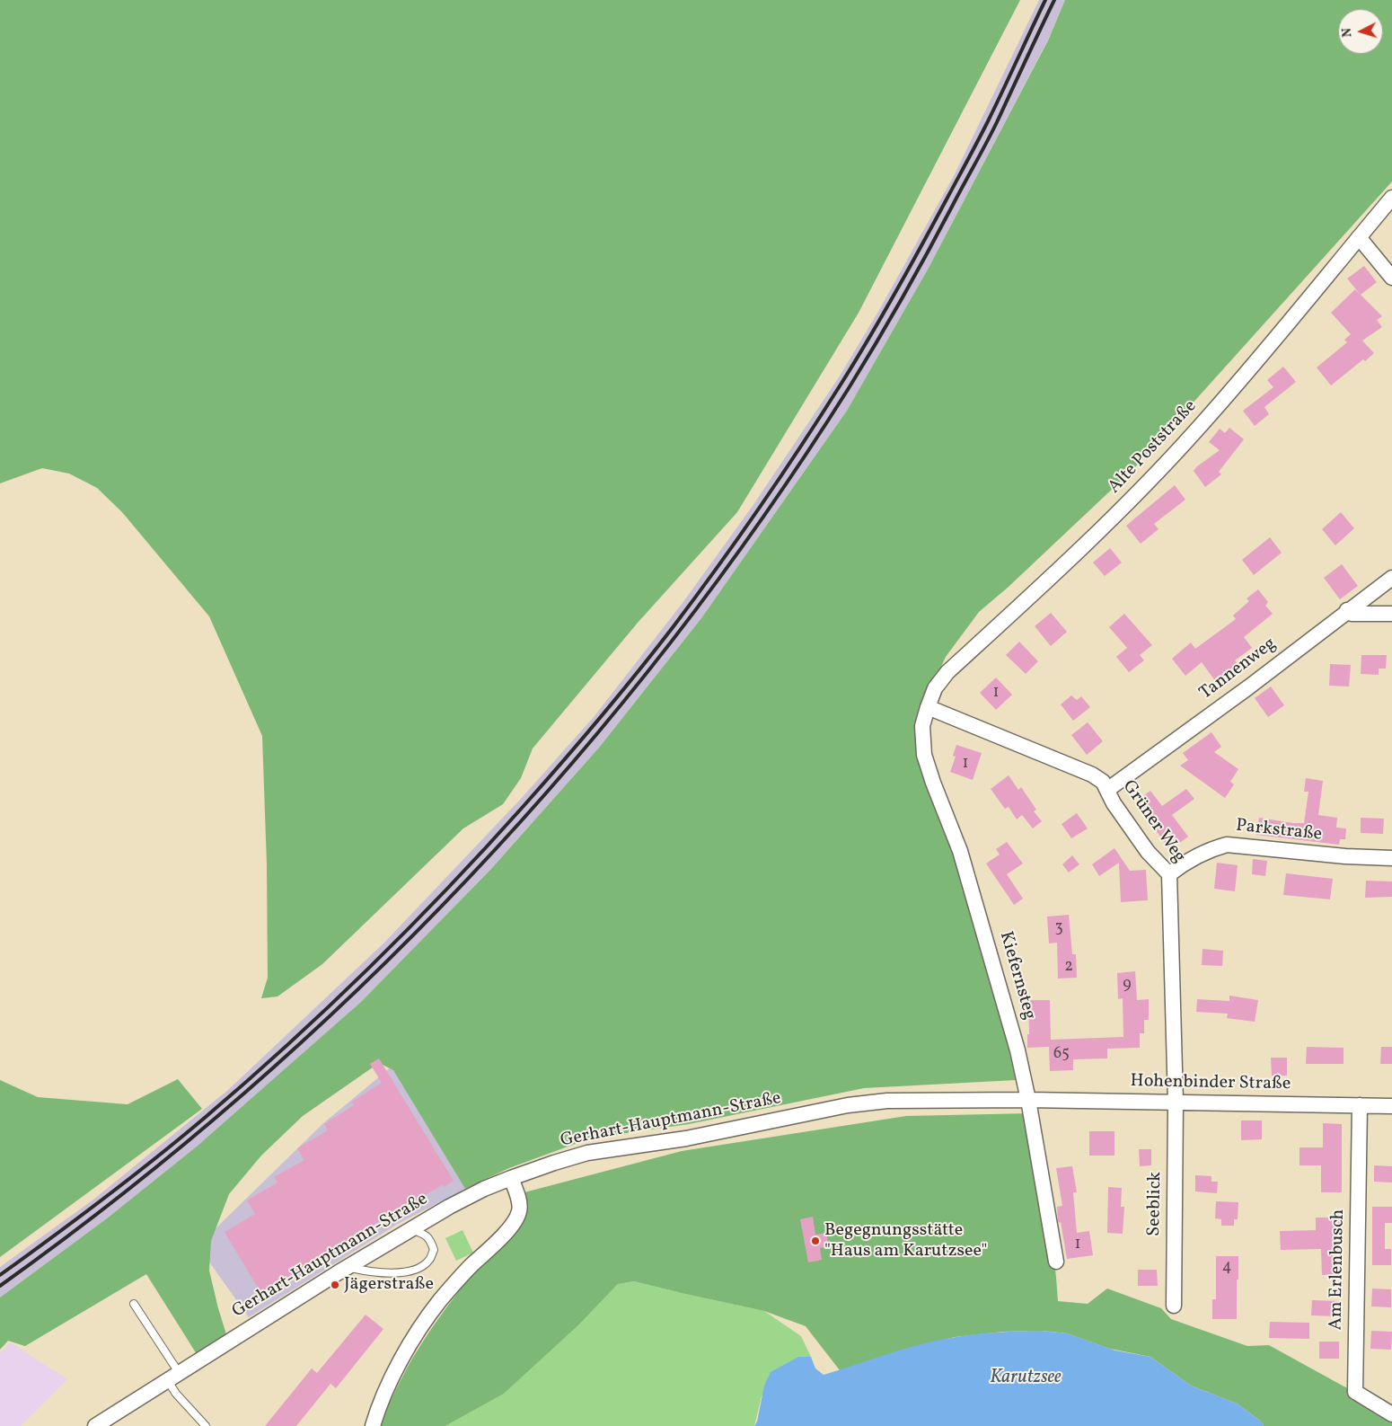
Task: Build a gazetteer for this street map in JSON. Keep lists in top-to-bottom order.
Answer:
{
  "streets": {
    "street": [
      "Alte Poststraße",
      "Tannenweg",
      "Grüner Weg",
      "Parkstraße",
      "Kiefernsteg",
      "Hohenbinder Straße",
      "Gerhart-Hauptmann-Straße",
      "Seeblick",
      "Am Erlenbusch"
    ]
  },
  "crossings": [
    ["Alte Poststraße", "Grüner Weg"],
    ["Alte Poststraße", "Kiefernsteg"],
    ["Tannenweg", "Grüner Weg"],
    ["Grüner Weg", "Parkstraße"],
    ["Grüner Weg", "Kiefernsteg"],
    ["Grüner Weg", "Hohenbinder Straße"],
    ["Grüner Weg", "Seeblick"],
    ["Kiefernsteg", "Hohenbinder Straße"],
    ["Kiefernsteg", "Gerhart-Hauptmann-Straße"],
    ["Hohenbinder Straße", "Gerhart-Hauptmann-Straße"],
    ["Hohenbinder Straße", "Seeblick"],
    ["Hohenbinder Straße", "Am Erlenbusch"]
  ],
  "water": ["Karutzsee"],
  "places": ["Begegnungsstätte \"Haus am Karutzsee\"", "Jägerstraße"],
  "house_numbers": [
    "1",
    "1",
    "3",
    "2",
    "9",
    "65",
    "1",
    "4"
  ],
  "north": "left"
}
